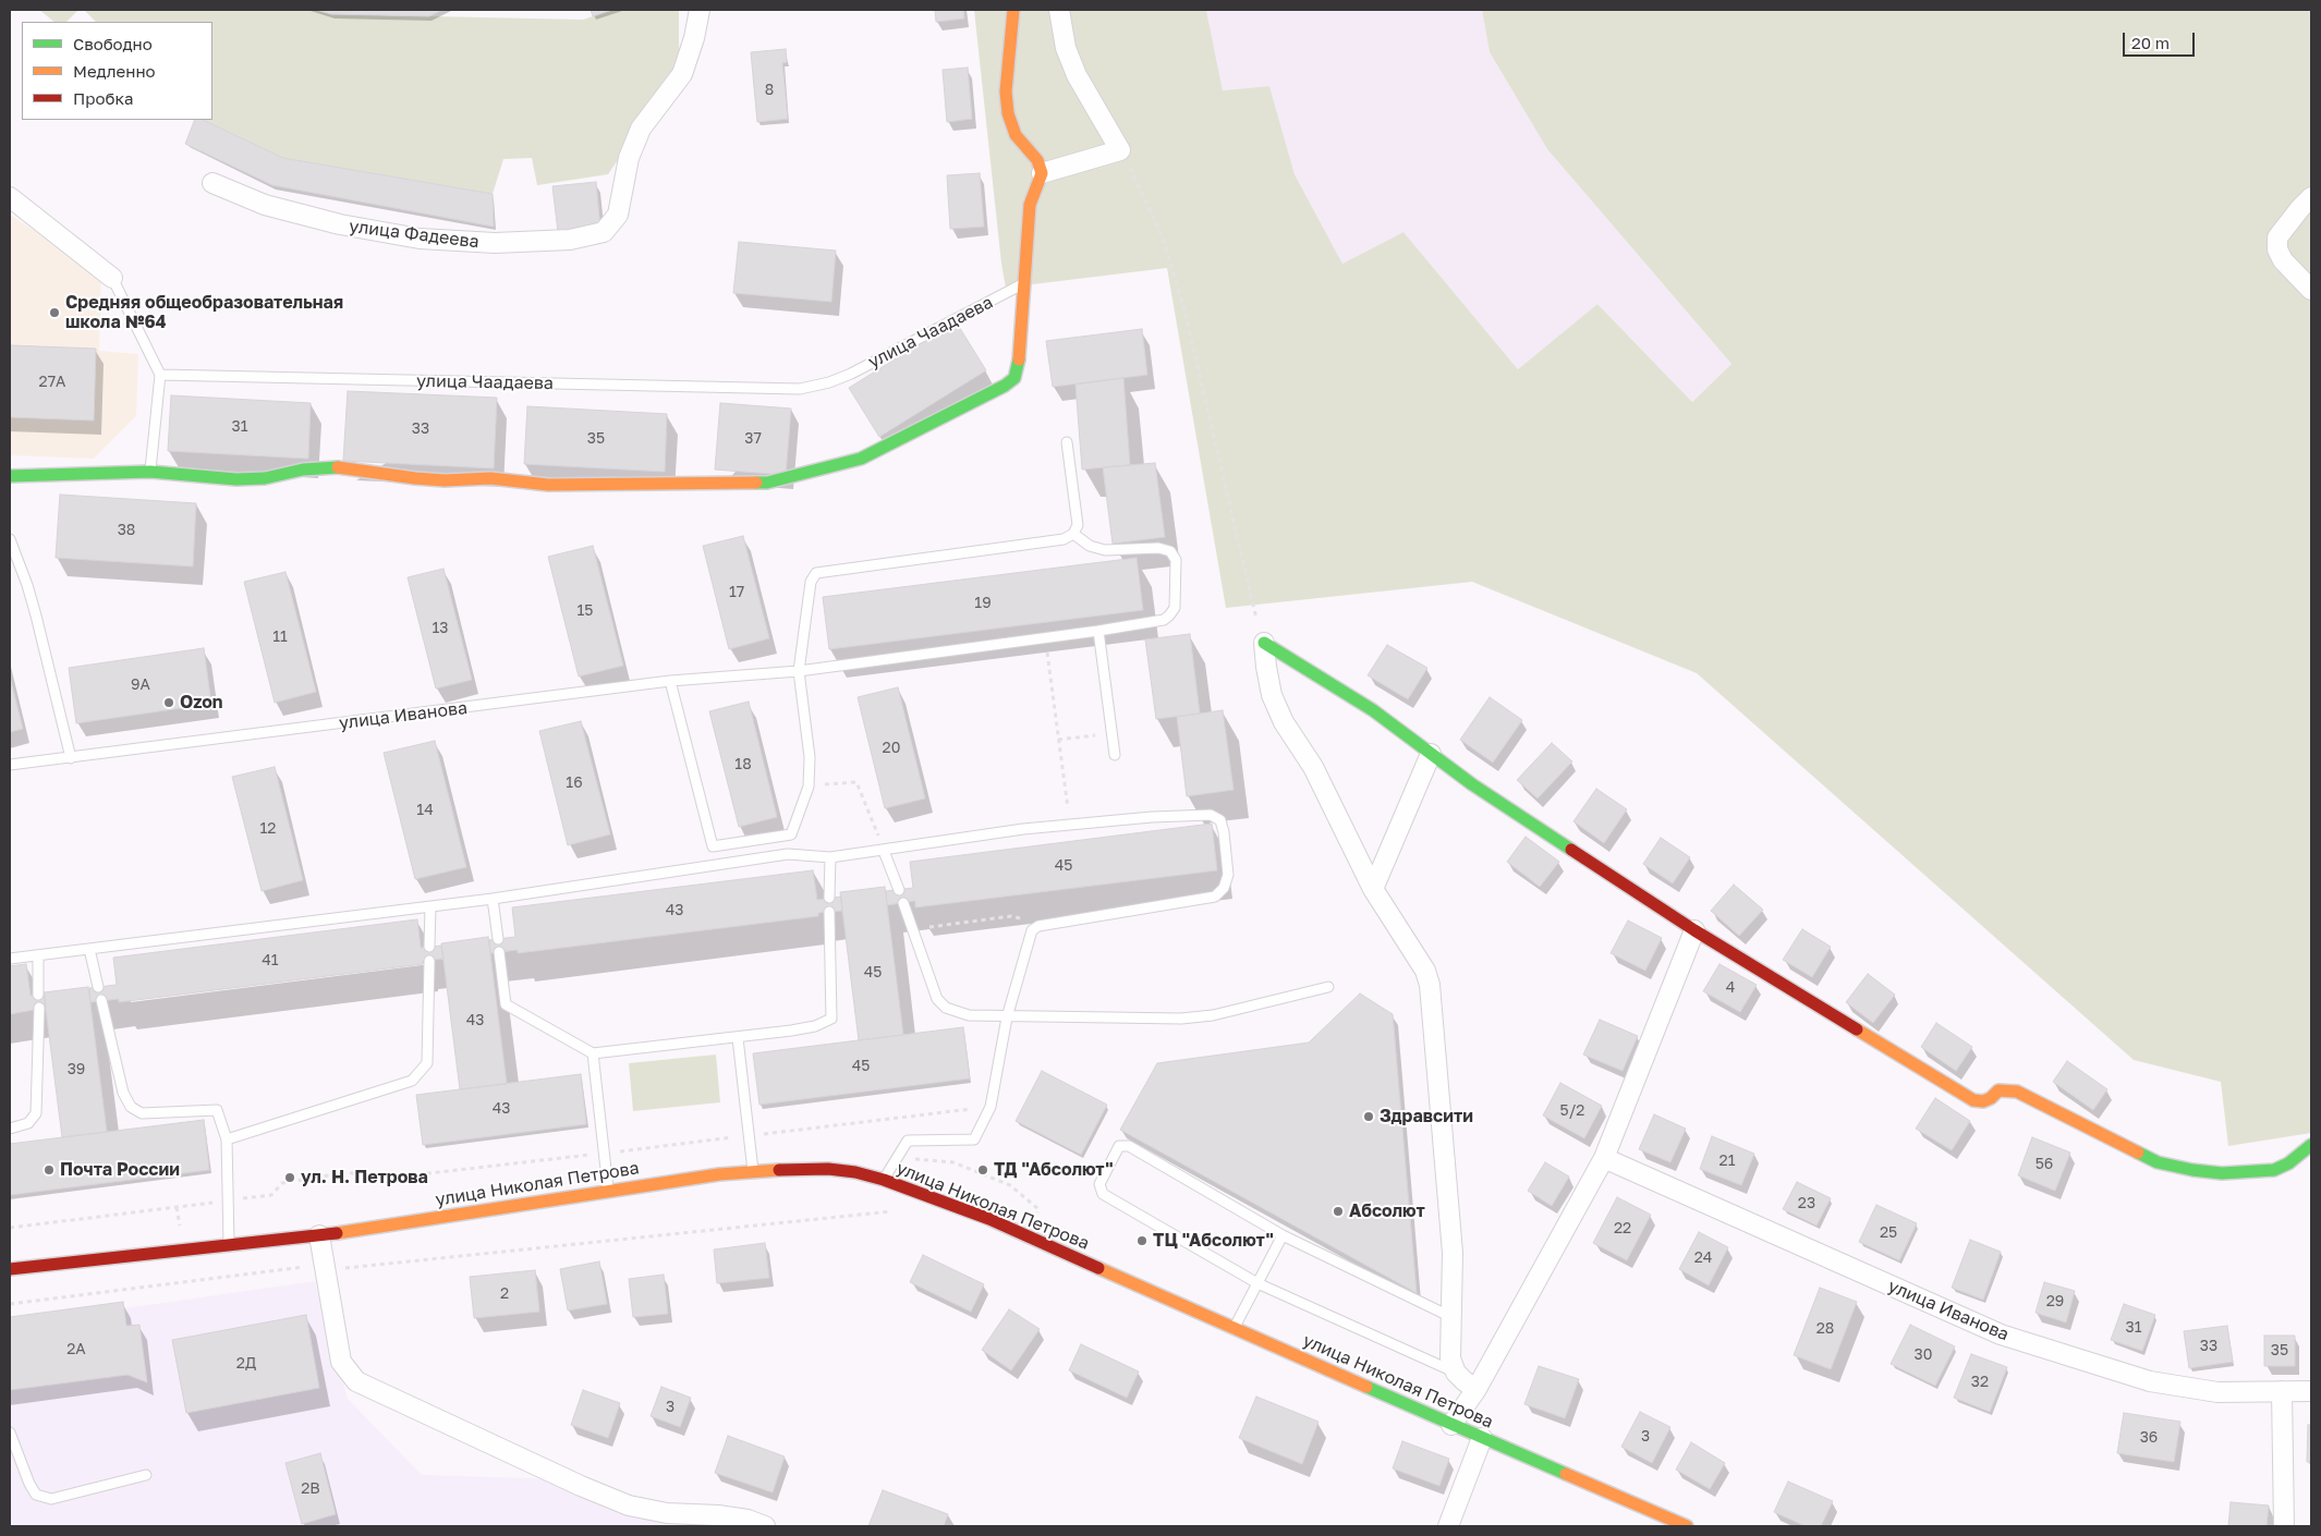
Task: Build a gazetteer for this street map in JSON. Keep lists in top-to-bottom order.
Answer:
{
  "streets": {
    "street": ["улица Фадеева", "улица Иванова", "улица Николая Петрова"],
    "lane": ["улица Чаадаева"]
  },
  "places": [
    "Средняя общеобразовательная школа №64",
    "Ozon",
    "Здравсити",
    "Почта России",
    "ТД \"Абсолют\"",
    "ул. Н. Петрова",
    "Абсолют",
    "ТЦ \"Абсолют\""
  ],
  "house_numbers": [
    "8",
    "27А",
    "31",
    "33",
    "35",
    "37",
    "38",
    "17",
    "19",
    "15",
    "13",
    "11",
    "9А",
    "20",
    "18",
    "16",
    "14",
    "12",
    "45",
    "43",
    "41",
    "45",
    "4",
    "43",
    "45",
    "39",
    "43",
    "5/2",
    "21",
    "56",
    "23",
    "22",
    "25",
    "24",
    "2",
    "29",
    "31",
    "28",
    "33",
    "2А",
    "35",
    "30",
    "2Д",
    "32",
    "3",
    "3",
    "36",
    "2В"
  ],
  "legend": ["Свободно", "Медленно", "Пробка"],
  "scale_bar": "20 m"
}
